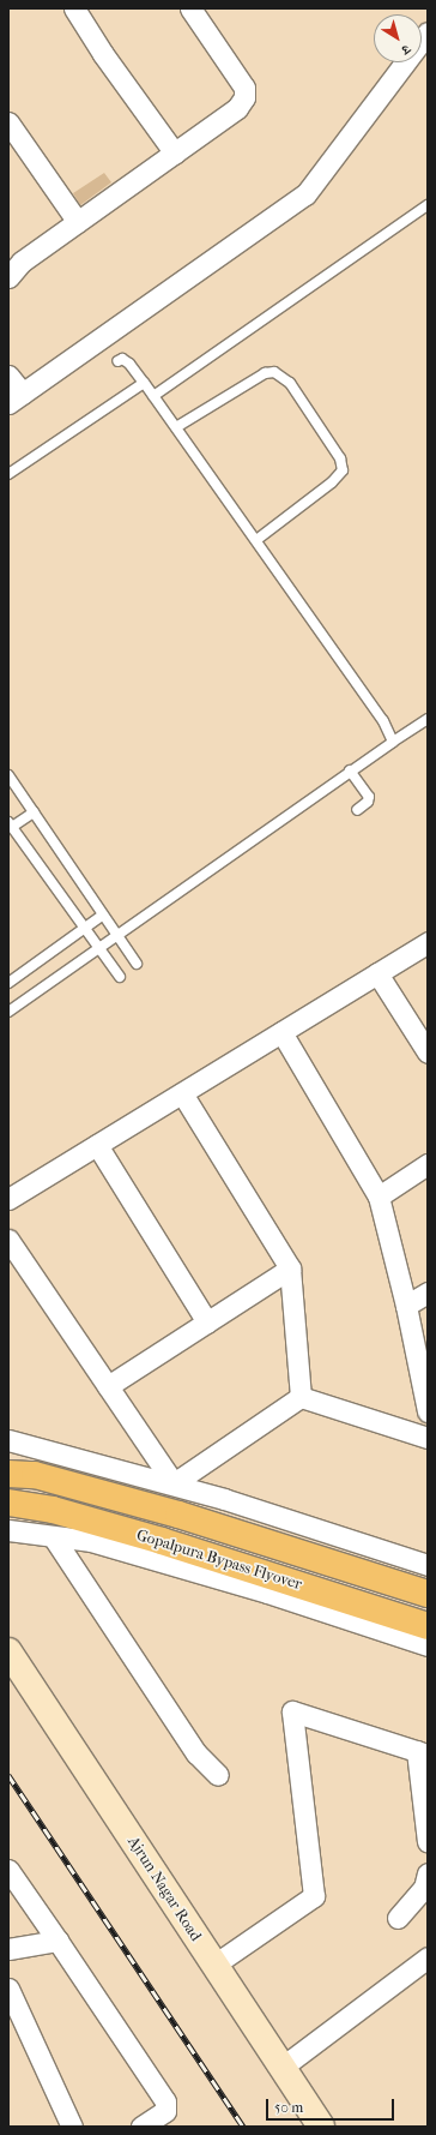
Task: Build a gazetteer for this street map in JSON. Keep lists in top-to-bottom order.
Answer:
{
  "streets": {
    "main road": ["Gopalpura Bypass Flyover"],
    "street": ["Ajrun Nagar Road"]
  },
  "scale_bar": "50 m",
  "north": "bottom right"
}
